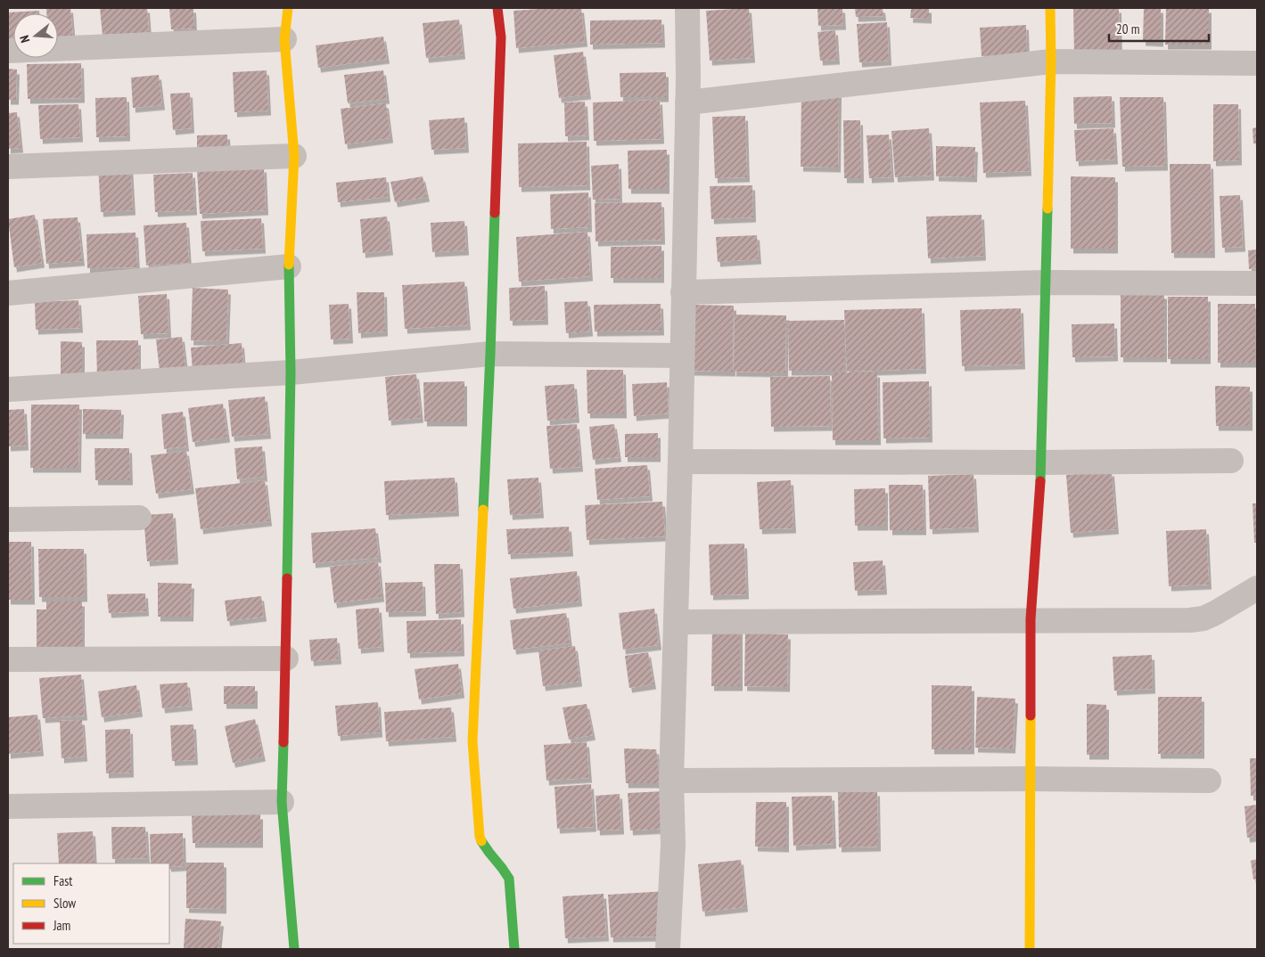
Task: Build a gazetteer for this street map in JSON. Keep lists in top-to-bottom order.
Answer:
{
  "legend": ["Fast", "Slow", "Jam"],
  "scale_bar": "20 m",
  "north": "left"
}
